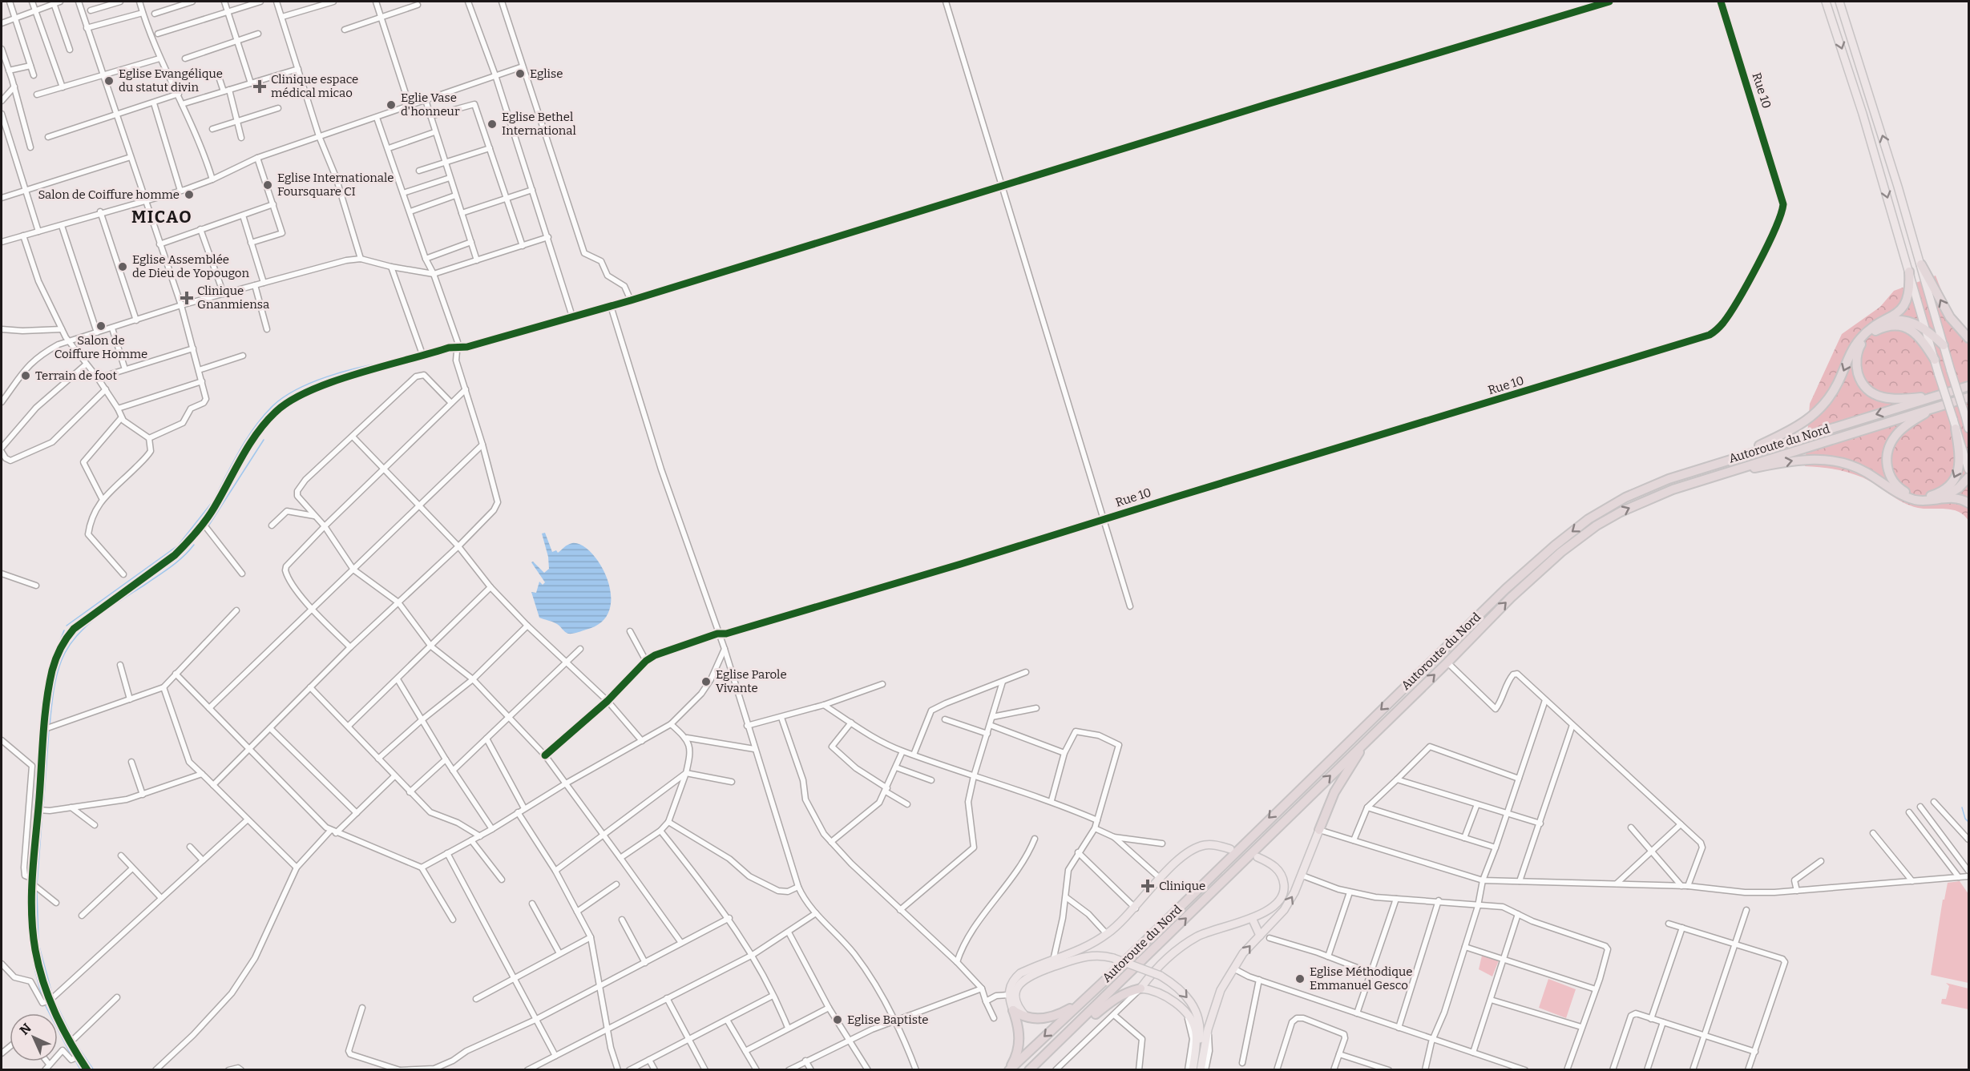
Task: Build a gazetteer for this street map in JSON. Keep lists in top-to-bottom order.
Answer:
{
  "streets": {
    "highway": ["Autoroute du Nord"],
    "street": ["Rue 10"]
  },
  "districts": ["MICAO"],
  "places": {
    "other": [
      "Eglise",
      "Eglise Evangélique du statut divin",
      "Eglie Vase d'honneur",
      "Eglise Bethel International",
      "Eglise Internationale Foursquare CI",
      "Salon de Coiffure homme",
      "Eglise Assemblée de Dieu de Yopougon",
      "Salon de Coiffure Homme",
      "Terrain de foot",
      "Eglise Parole Vivante",
      "Eglise Méthodique Emmanuel Gesco",
      "Eglise Baptiste"
    ],
    "health": ["Clinique espace médical micao", "Clinique Gnanmiensa", "Clinique"]
  },
  "north": "top left"
}
